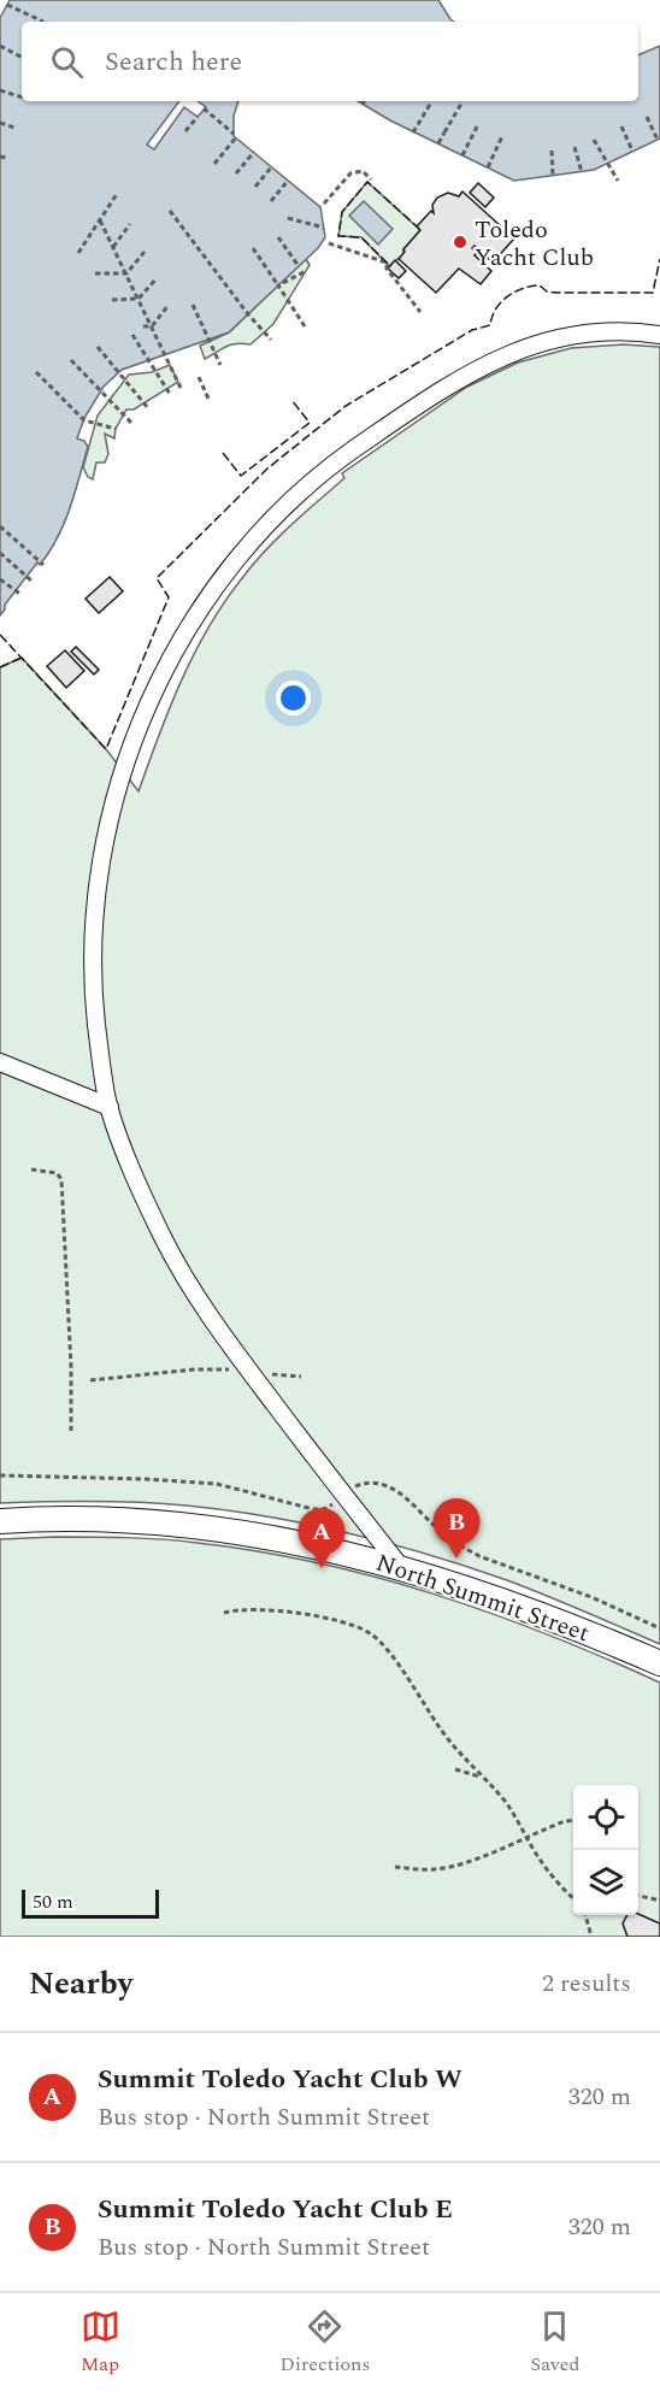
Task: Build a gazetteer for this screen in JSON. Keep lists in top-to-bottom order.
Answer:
{
  "streets": {
    "main road": ["North Summit Street"]
  },
  "places": ["Toledo Yacht Club"],
  "scale_bar": "50 m",
  "page": {
    "search": "Search here",
    "pins": ["B", "A"],
    "scale": "50 m",
    "heading": ["Nearby", "2 results"],
    "list": [
      {
        "mark": "A",
        "name": "Summit Toledo Yacht Club W",
        "note": "Bus stop · North Summit Street",
        "value": "320 m"
      },
      {
        "mark": "B",
        "name": "Summit Toledo Yacht Club E",
        "note": "Bus stop · North Summit Street",
        "value": "320 m"
      }
    ],
    "nav": ["Map", "Directions", "Saved"]
  }
}
